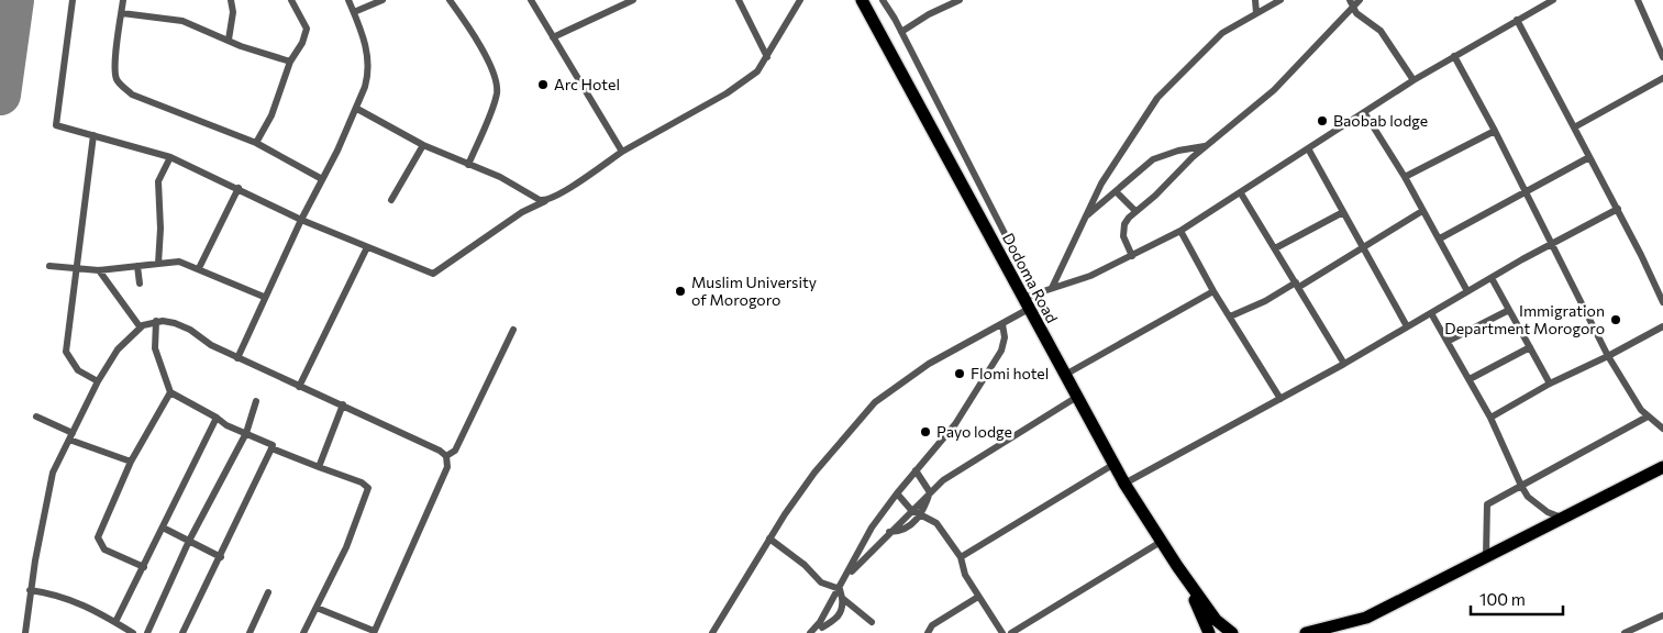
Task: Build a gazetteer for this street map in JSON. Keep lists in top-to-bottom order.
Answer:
{
  "streets": {
    "highway": ["Dodoma Road"]
  },
  "places": [
    "Arc Hotel",
    "Baobab lodge",
    "Muslim University of Morogoro",
    "Immigration Department Morogoro",
    "Flomi hotel",
    "Payo lodge"
  ],
  "scale_bar": "100 m"
}
